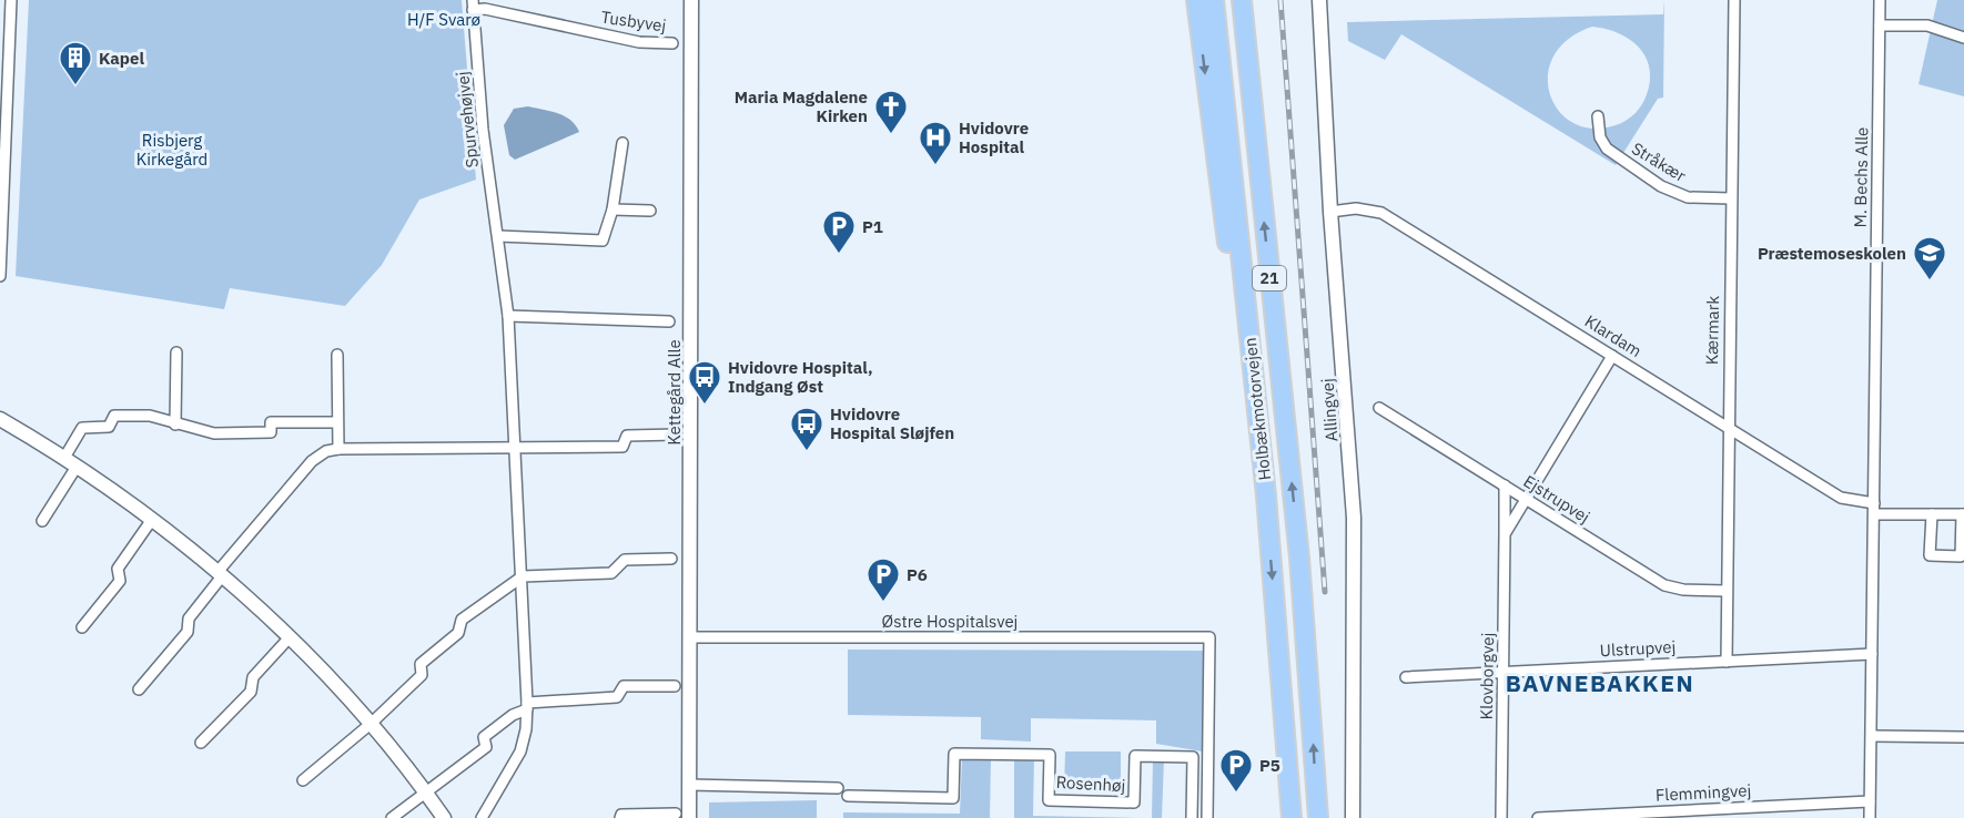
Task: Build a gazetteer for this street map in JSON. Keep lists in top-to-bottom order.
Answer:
{
  "streets": {
    "highway": ["21", "Holbækmotorvejen"],
    "street": [
      "Tusbyvej",
      "Spurvehøjvej",
      "Stråkær",
      "M. Bechs Alle",
      "Kærmark",
      "Klardam",
      "Kettegård Alle",
      "Allingvej",
      "Ejstrupvej",
      "Østre Hospitalsvej",
      "Ulstrupvej",
      "Klovborgvej",
      "Rosenhøj",
      "Flemmingvej"
    ]
  },
  "crossings": [
    ["Tusbyvej", "Spurvehøjvej"],
    ["Stråkær", "Kærmark"],
    ["M. Bechs Alle", "Klardam"],
    ["M. Bechs Alle", "Ulstrupvej"],
    ["M. Bechs Alle", "Flemmingvej"],
    ["Kærmark", "Klardam"],
    ["Kærmark", "Ejstrupvej"],
    ["Kærmark", "Ulstrupvej"],
    ["Klardam", "Allingvej"],
    ["Kettegård Alle", "Østre Hospitalsvej"],
    ["Ejstrupvej", "Klovborgvej"],
    ["Ulstrupvej", "Klovborgvej"]
  ],
  "districts": ["BAVNEBAKKEN"],
  "parks": ["H/F Svarø", "Risbjerg Kirkegård"],
  "places": {
    "building": ["Kapel"],
    "church": ["Maria Magdalene Kirken"],
    "hospital": ["Hvidovre Hospital"],
    "parking": ["P1", "P6", "P5"],
    "school or university": ["Præstemoseskolen"],
    "bus stop": ["Hvidovre Hospital, Indgang Øst", "Hvidovre Hospital Sløjfen"]
  }
}
